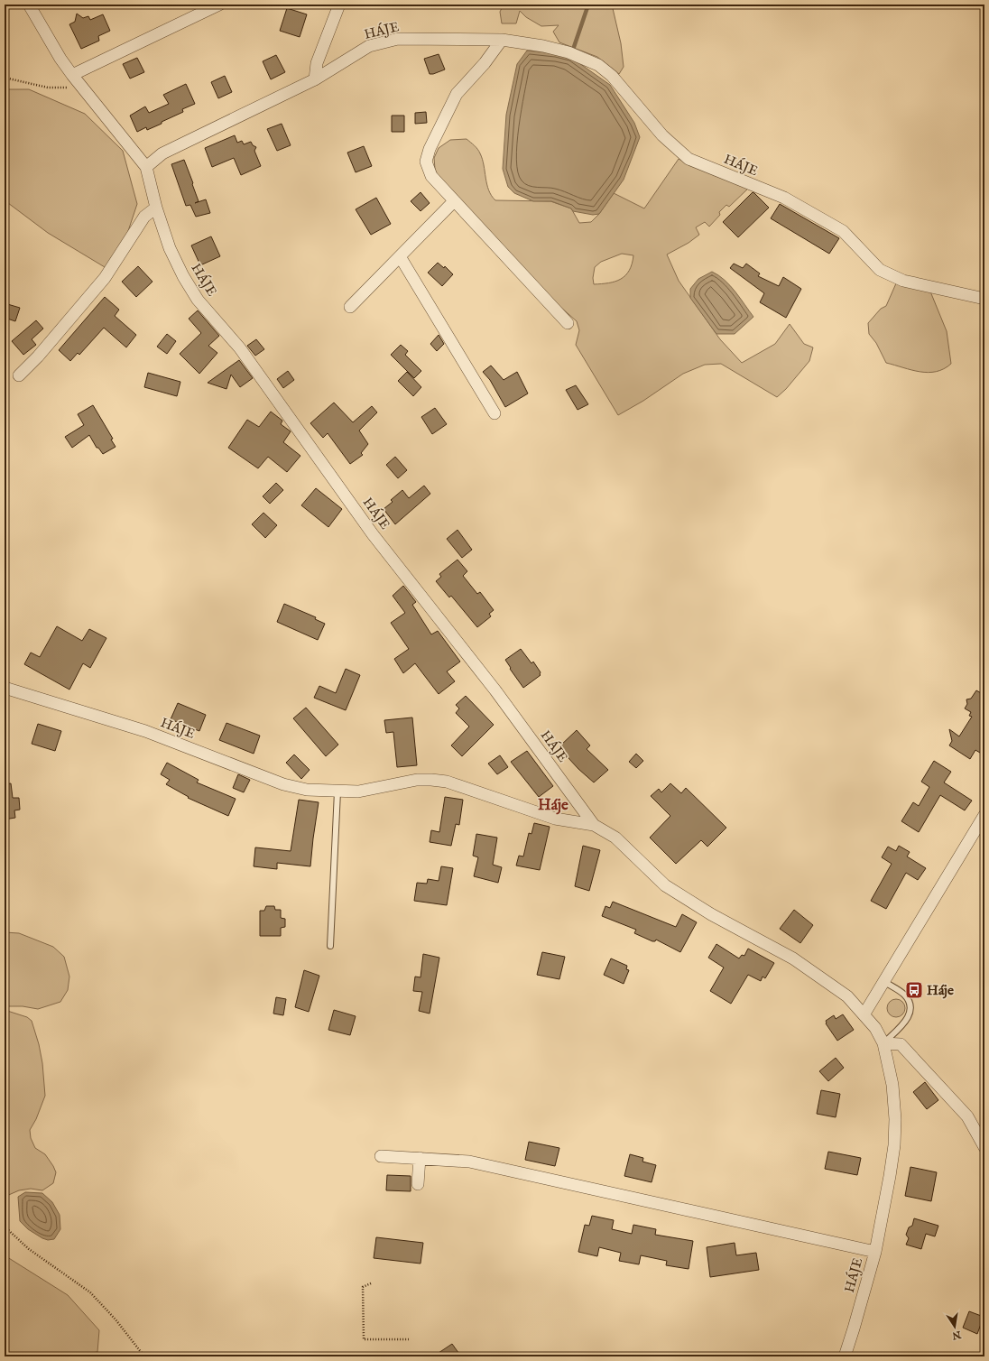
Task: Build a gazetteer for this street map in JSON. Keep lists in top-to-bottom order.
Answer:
{
  "streets": {
    "street": ["HÁJE"]
  },
  "districts": ["Háje"],
  "places": {
    "bus stop": ["Háje"]
  },
  "north": "bottom"
}
